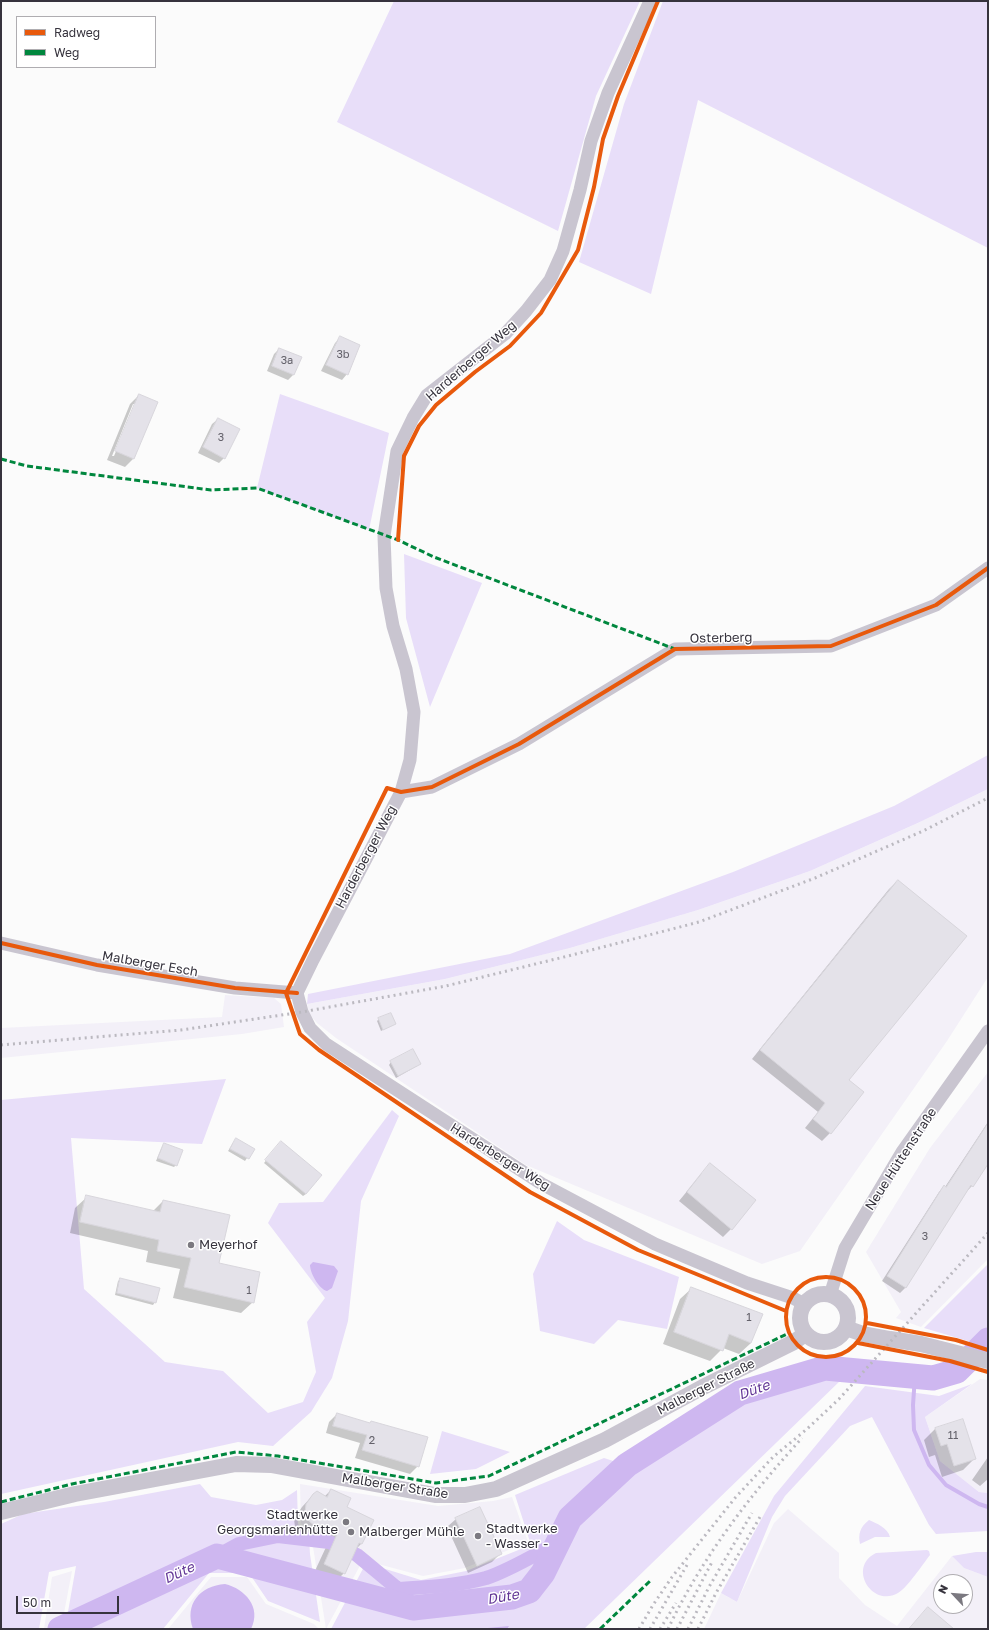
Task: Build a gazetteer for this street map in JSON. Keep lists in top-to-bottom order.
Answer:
{
  "streets": {
    "street": [
      "Harderberger Weg",
      "Osterberg",
      "Malberger Esch",
      "Neue Hüttenstraße",
      "Malberger Straße"
    ]
  },
  "crossings": [
    ["Harderberger Weg", "Osterberg"],
    ["Harderberger Weg", "Malberger Esch"],
    ["Harderberger Weg", "Neue Hüttenstraße"],
    ["Harderberger Weg", "Malberger Straße"],
    ["Neue Hüttenstraße", "Malberger Straße"]
  ],
  "water": ["Düte"],
  "places": [
    "Meyerhof",
    "Stadtwerke Georgsmarienhütte",
    "Malberger Mühle",
    "Stadtwerke - Wasser -"
  ],
  "house_numbers": [
    "3b",
    "3a",
    "3",
    "3",
    "1",
    "1",
    "11",
    "2"
  ],
  "legend": ["Radweg", "Weg"],
  "scale_bar": "50 m",
  "north": "top left"
}
